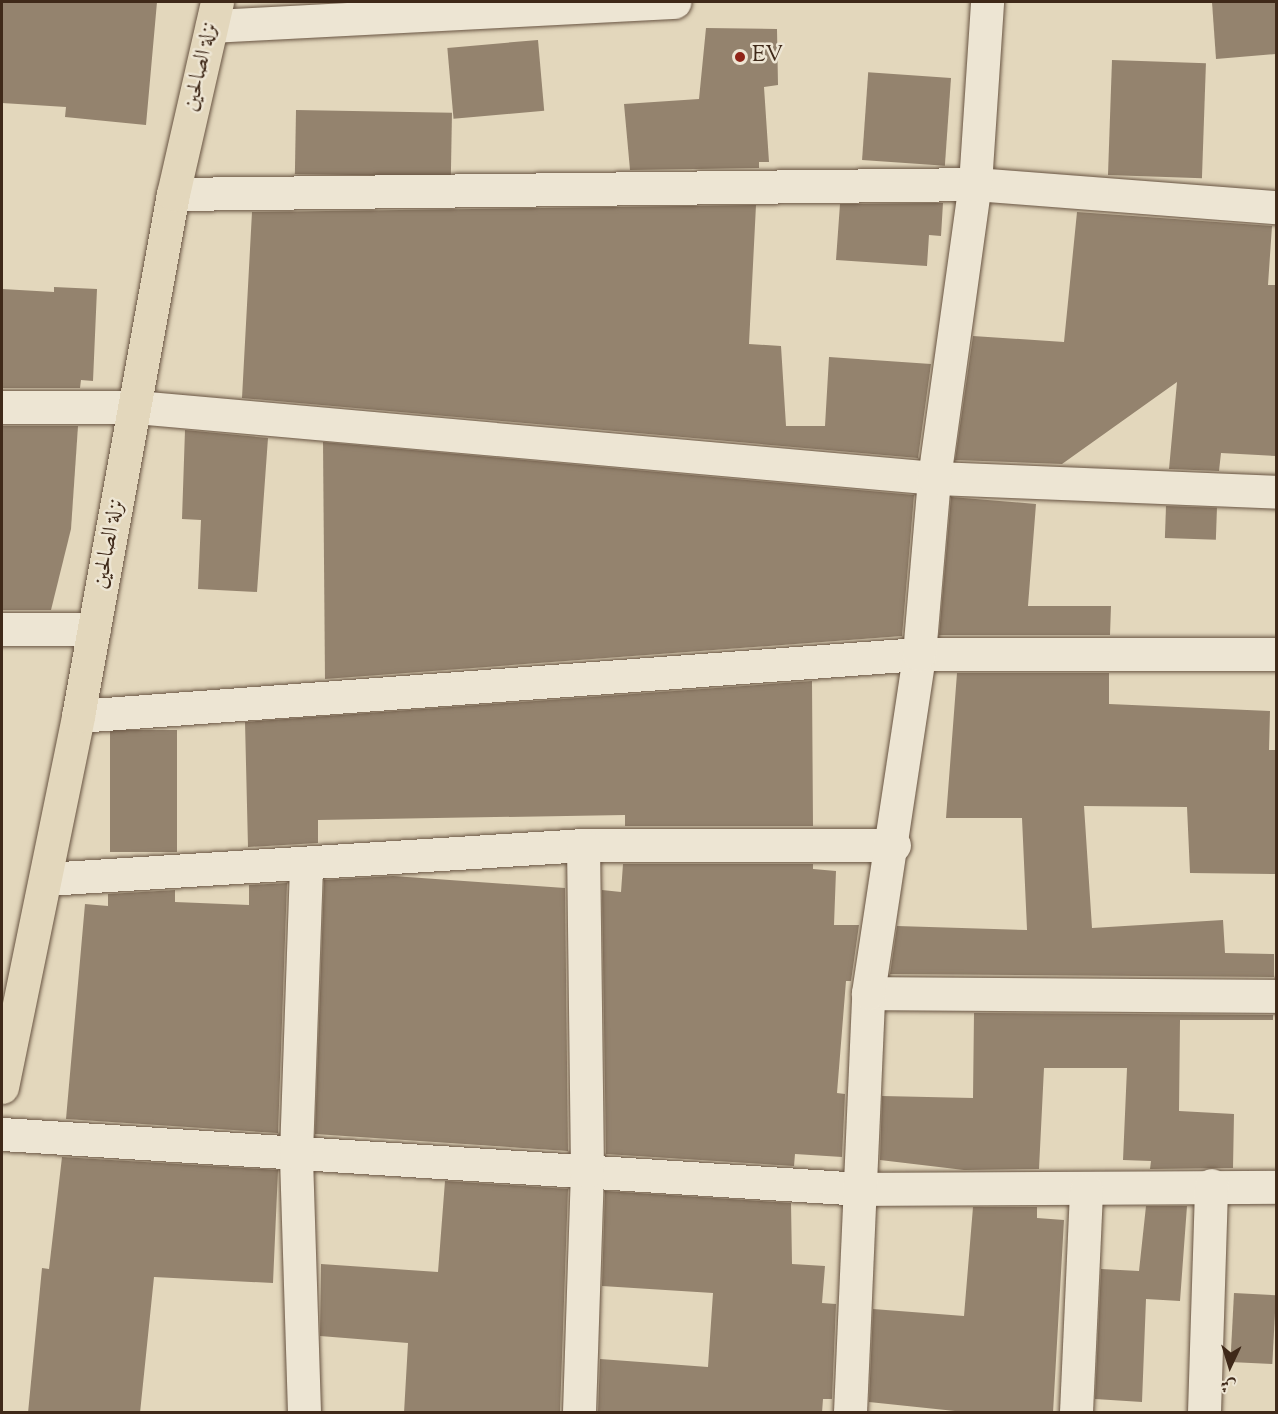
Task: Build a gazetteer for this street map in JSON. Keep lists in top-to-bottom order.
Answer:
{
  "streets": {
    "main road": ["نزلة الصالحين"]
  },
  "places": ["EV"],
  "north": "bottom"
}
